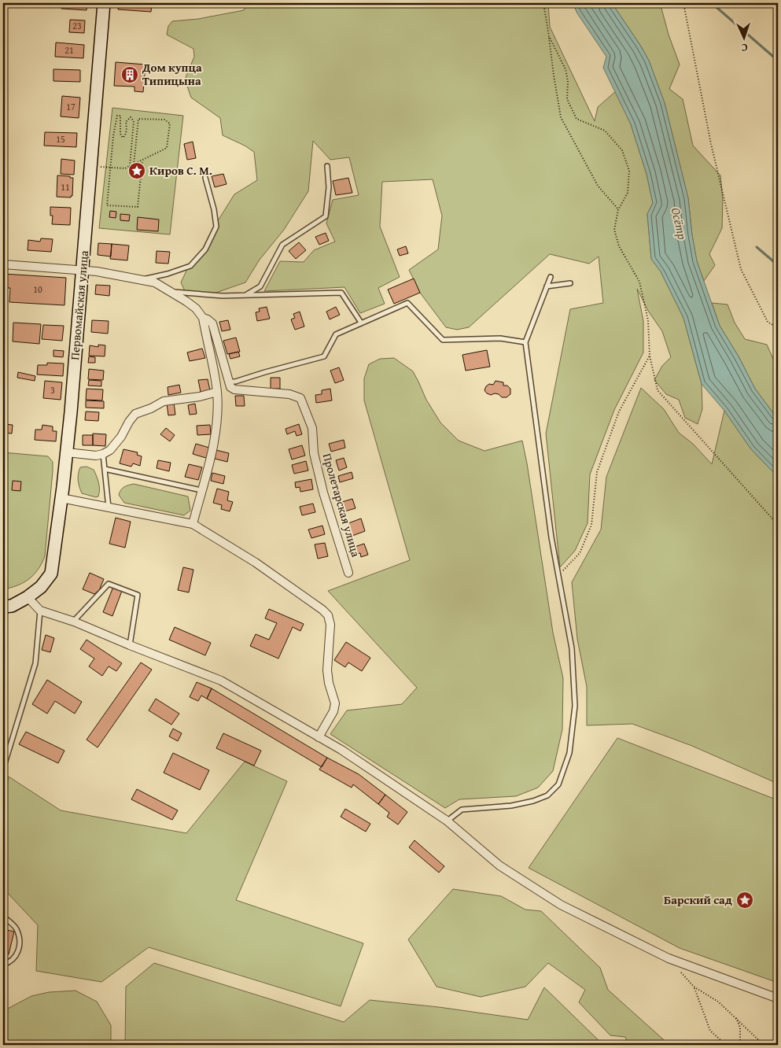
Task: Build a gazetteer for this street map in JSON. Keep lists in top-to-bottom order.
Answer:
{
  "streets": {
    "main road": ["Первомайская улица"],
    "street": ["Пролетарская улица"]
  },
  "water": ["Осётр"],
  "places": {
    "building": ["Дом купца Типицына"],
    "place": ["Киров С. М.", "Барский сад"]
  },
  "house_numbers": [
    "23",
    "21",
    "17",
    "15",
    "11",
    "10",
    "3"
  ],
  "north": "bottom"
}
